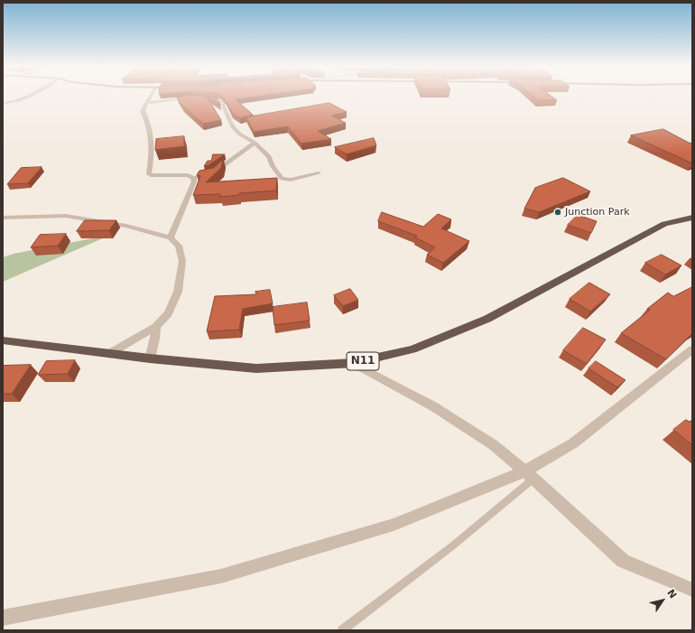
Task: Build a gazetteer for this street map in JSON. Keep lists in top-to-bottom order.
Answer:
{
  "streets": {
    "highway": ["N11"]
  },
  "places": ["Junction Park"],
  "north": "top right"
}
